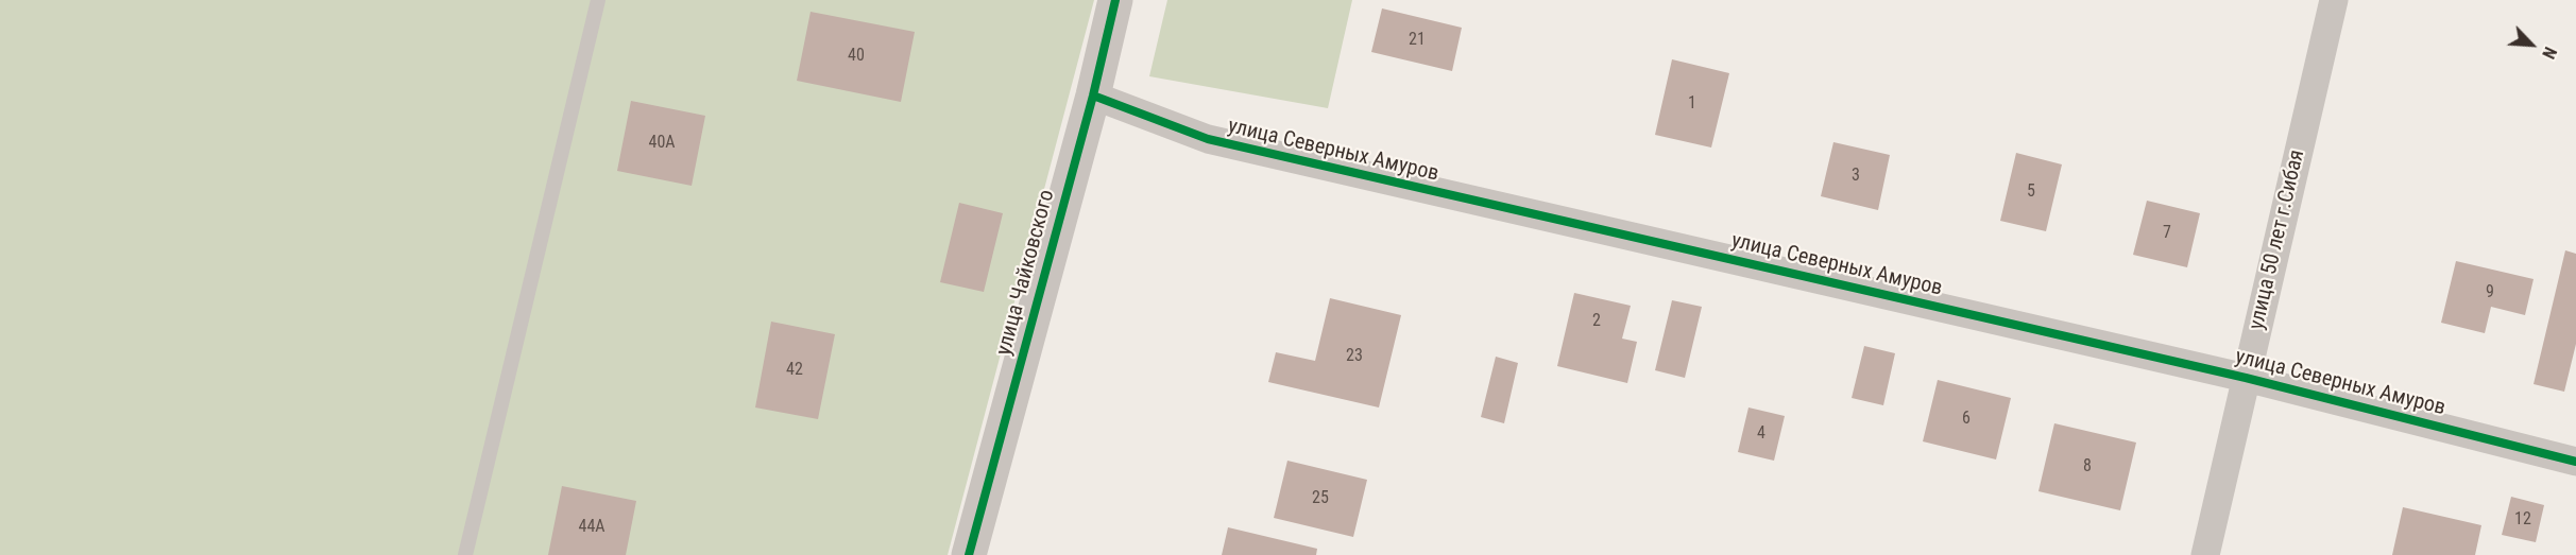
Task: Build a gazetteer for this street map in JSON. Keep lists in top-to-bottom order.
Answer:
{
  "streets": {
    "street": ["улица Северных Амуров", "улица 50 лет г.Сибая", "улица Чайковского"]
  },
  "crossings": [
    ["улица Северных Амуров", "улица 50 лет г.Сибая"],
    ["улица Северных Амуров", "улица Чайковского"]
  ],
  "house_numbers": [
    "21",
    "40",
    "1",
    "40А",
    "3",
    "5",
    "7",
    "9",
    "2",
    "23",
    "42",
    "6",
    "4",
    "8",
    "25",
    "12",
    "44А"
  ],
  "north": "bottom right"
}
